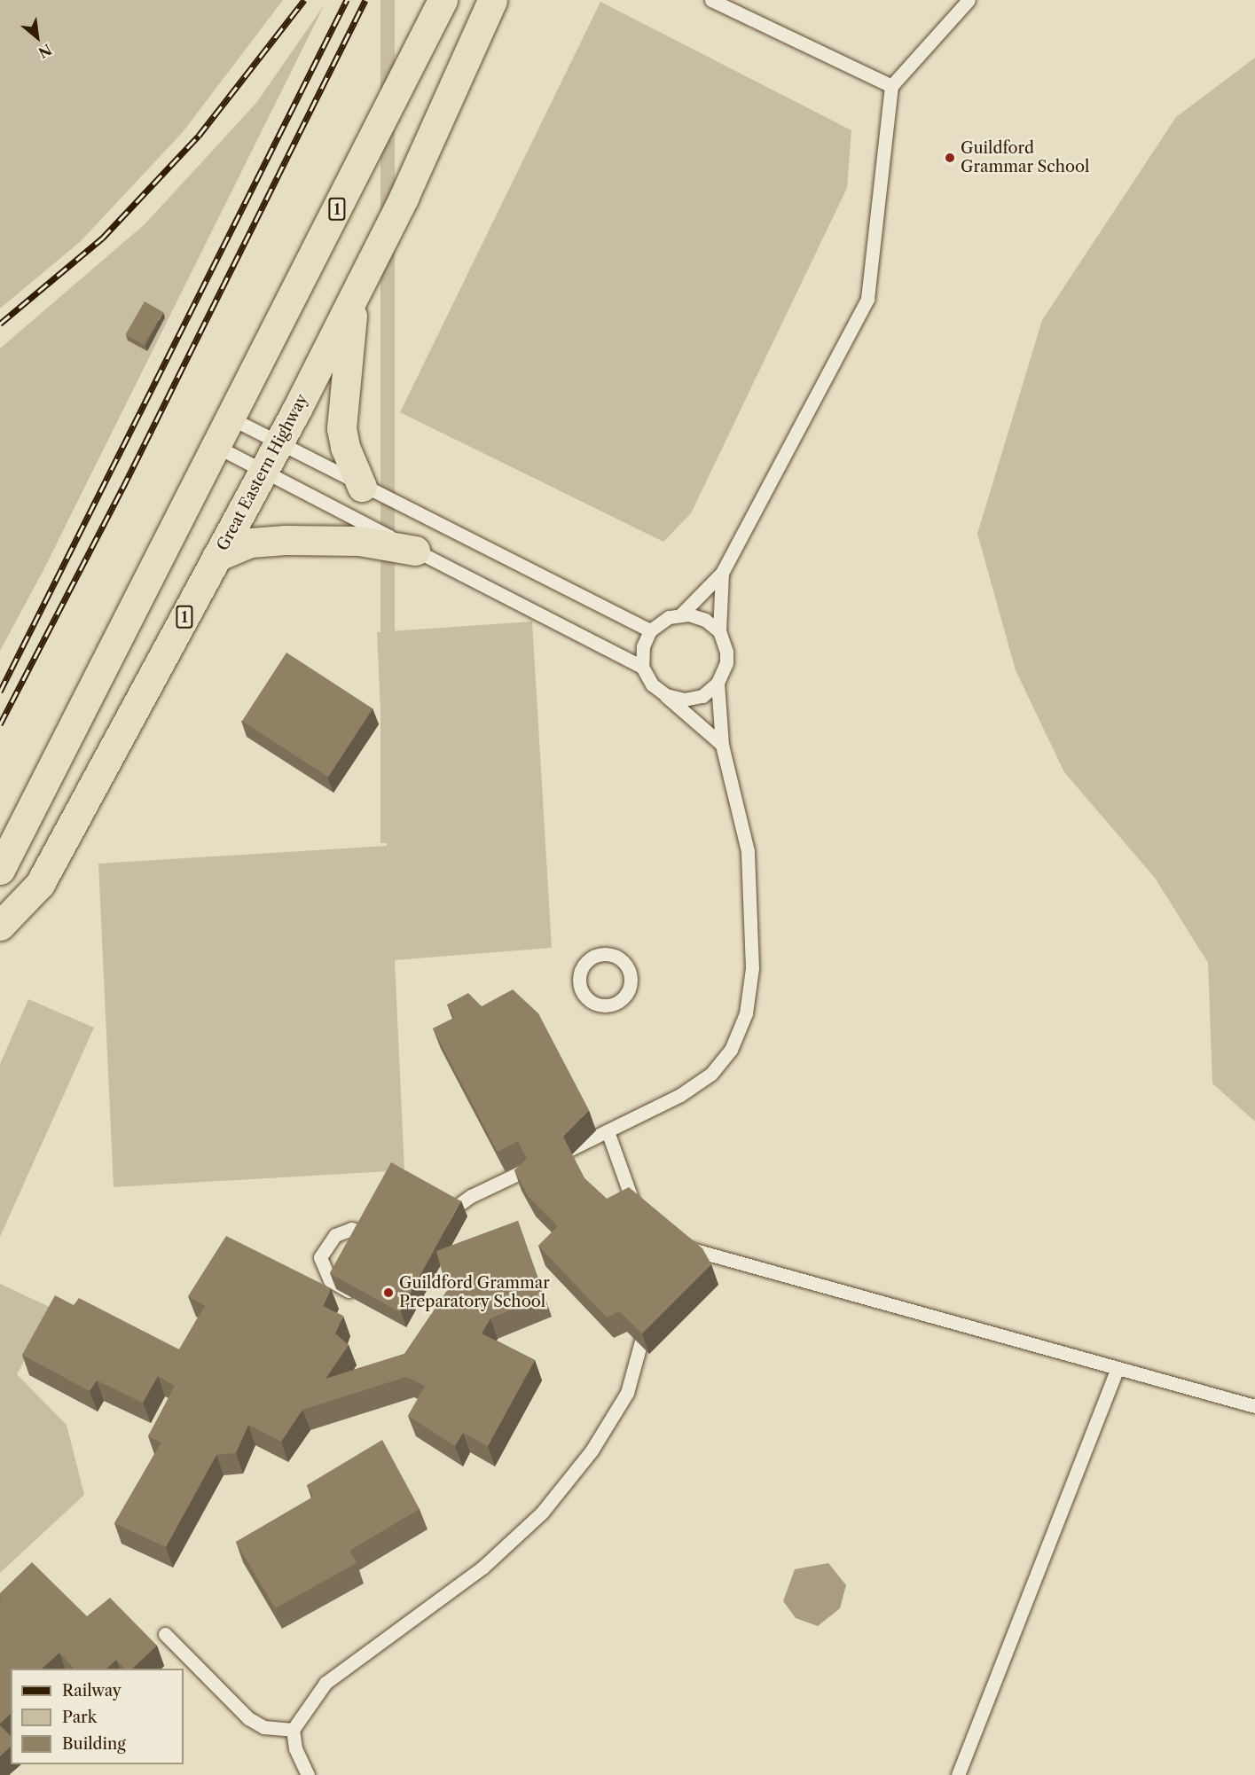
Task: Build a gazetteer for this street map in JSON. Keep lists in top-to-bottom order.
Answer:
{
  "streets": {
    "highway": ["1", "Great Eastern Highway"]
  },
  "places": ["Guildford Grammar School", "Guildford Grammar Preparatory School"],
  "legend": ["Railway", "Park", "Building"],
  "north": "bottom right"
}
